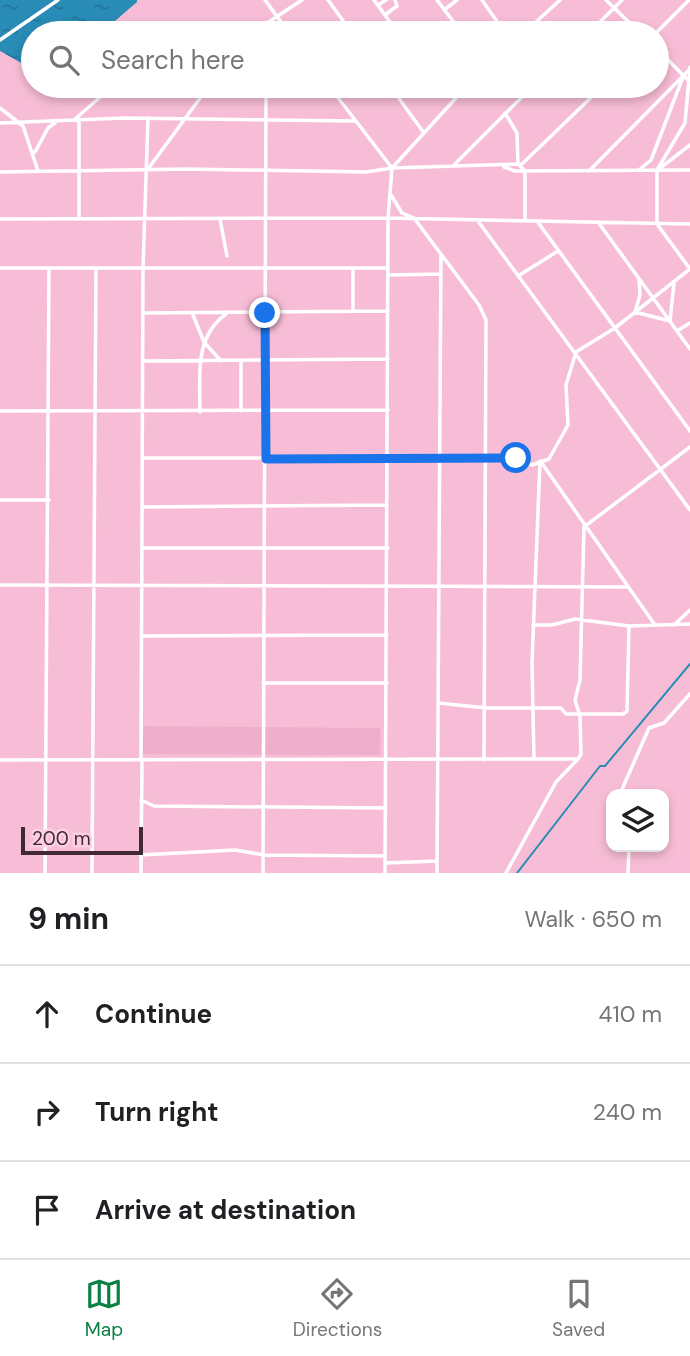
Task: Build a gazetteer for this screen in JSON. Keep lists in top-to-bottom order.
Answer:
{
  "scale_bar": "200 m",
  "page": {
    "search": "Search here",
    "scale": "200 m",
    "heading": ["9 min", "Walk · 650 m"],
    "list": [
      ["Continue", "410 m"],
      ["Turn right", "240 m"],
      "Arrive at destination"
    ],
    "nav": ["Map", "Directions", "Saved"]
  }
}
